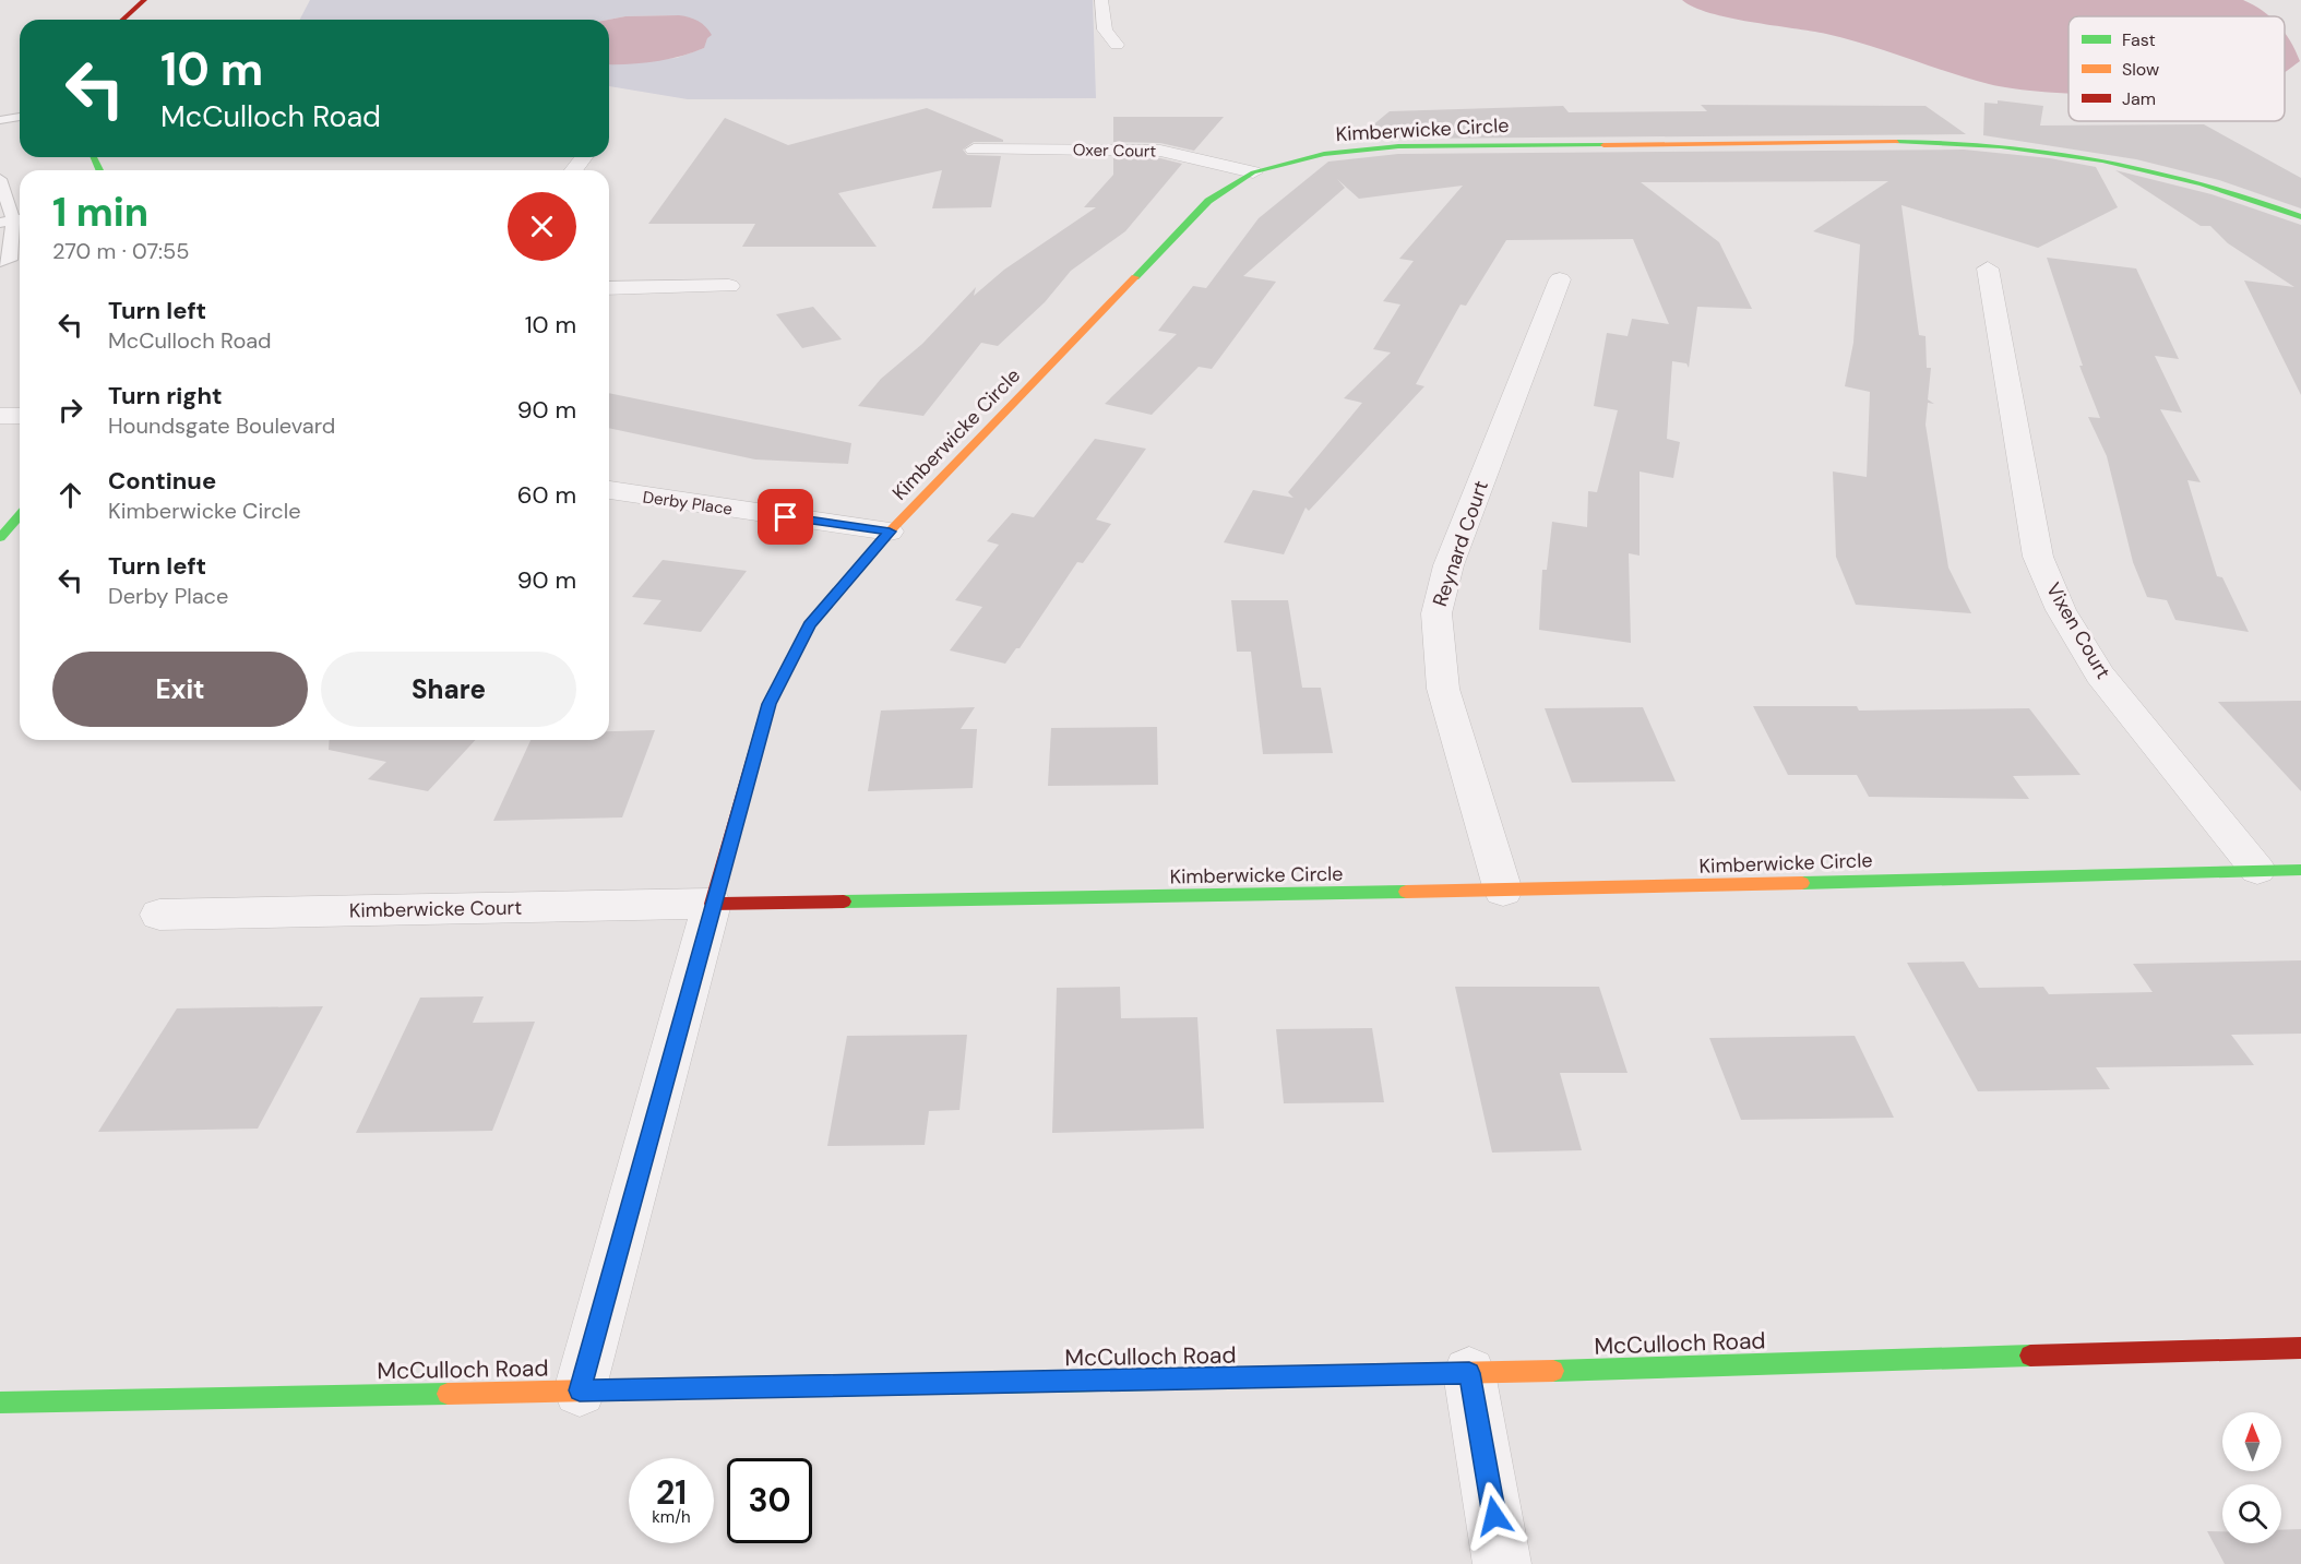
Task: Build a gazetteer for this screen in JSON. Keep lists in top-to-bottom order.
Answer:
{
  "streets": {
    "street": [
      "Kimberwicke Circle",
      "Oxer Court",
      "Derby Place",
      "Reynard Court",
      "Vixen Court",
      "Kimberwicke Court",
      "McCulloch Road"
    ]
  },
  "crossings": [
    ["Kimberwicke Circle", "Oxer Court"],
    ["Kimberwicke Circle", "Derby Place"],
    ["Kimberwicke Circle", "Reynard Court"],
    ["Kimberwicke Circle", "Vixen Court"],
    ["Kimberwicke Circle", "Kimberwicke Court"]
  ],
  "legend": ["Fast", "Slow", "Jam"],
  "north": "top",
  "page": {
    "turn": ["10 m", "McCulloch Road"],
    "heading": ["1 min", "270 m · 07:55"],
    "list": [
      {
        "name": "Turn left",
        "note": "McCulloch Road",
        "value": "10 m"
      },
      {
        "name": "Turn right",
        "note": "Houndsgate Boulevard",
        "value": "90 m"
      },
      {
        "name": "Continue",
        "note": "Kimberwicke Circle",
        "value": "60 m"
      },
      {
        "name": "Turn left",
        "note": "Derby Place",
        "value": "90 m"
      }
    ],
    "buttons": ["Exit", "Share"],
    "speed": "21 km/h",
    "limit": "30"
  }
}
